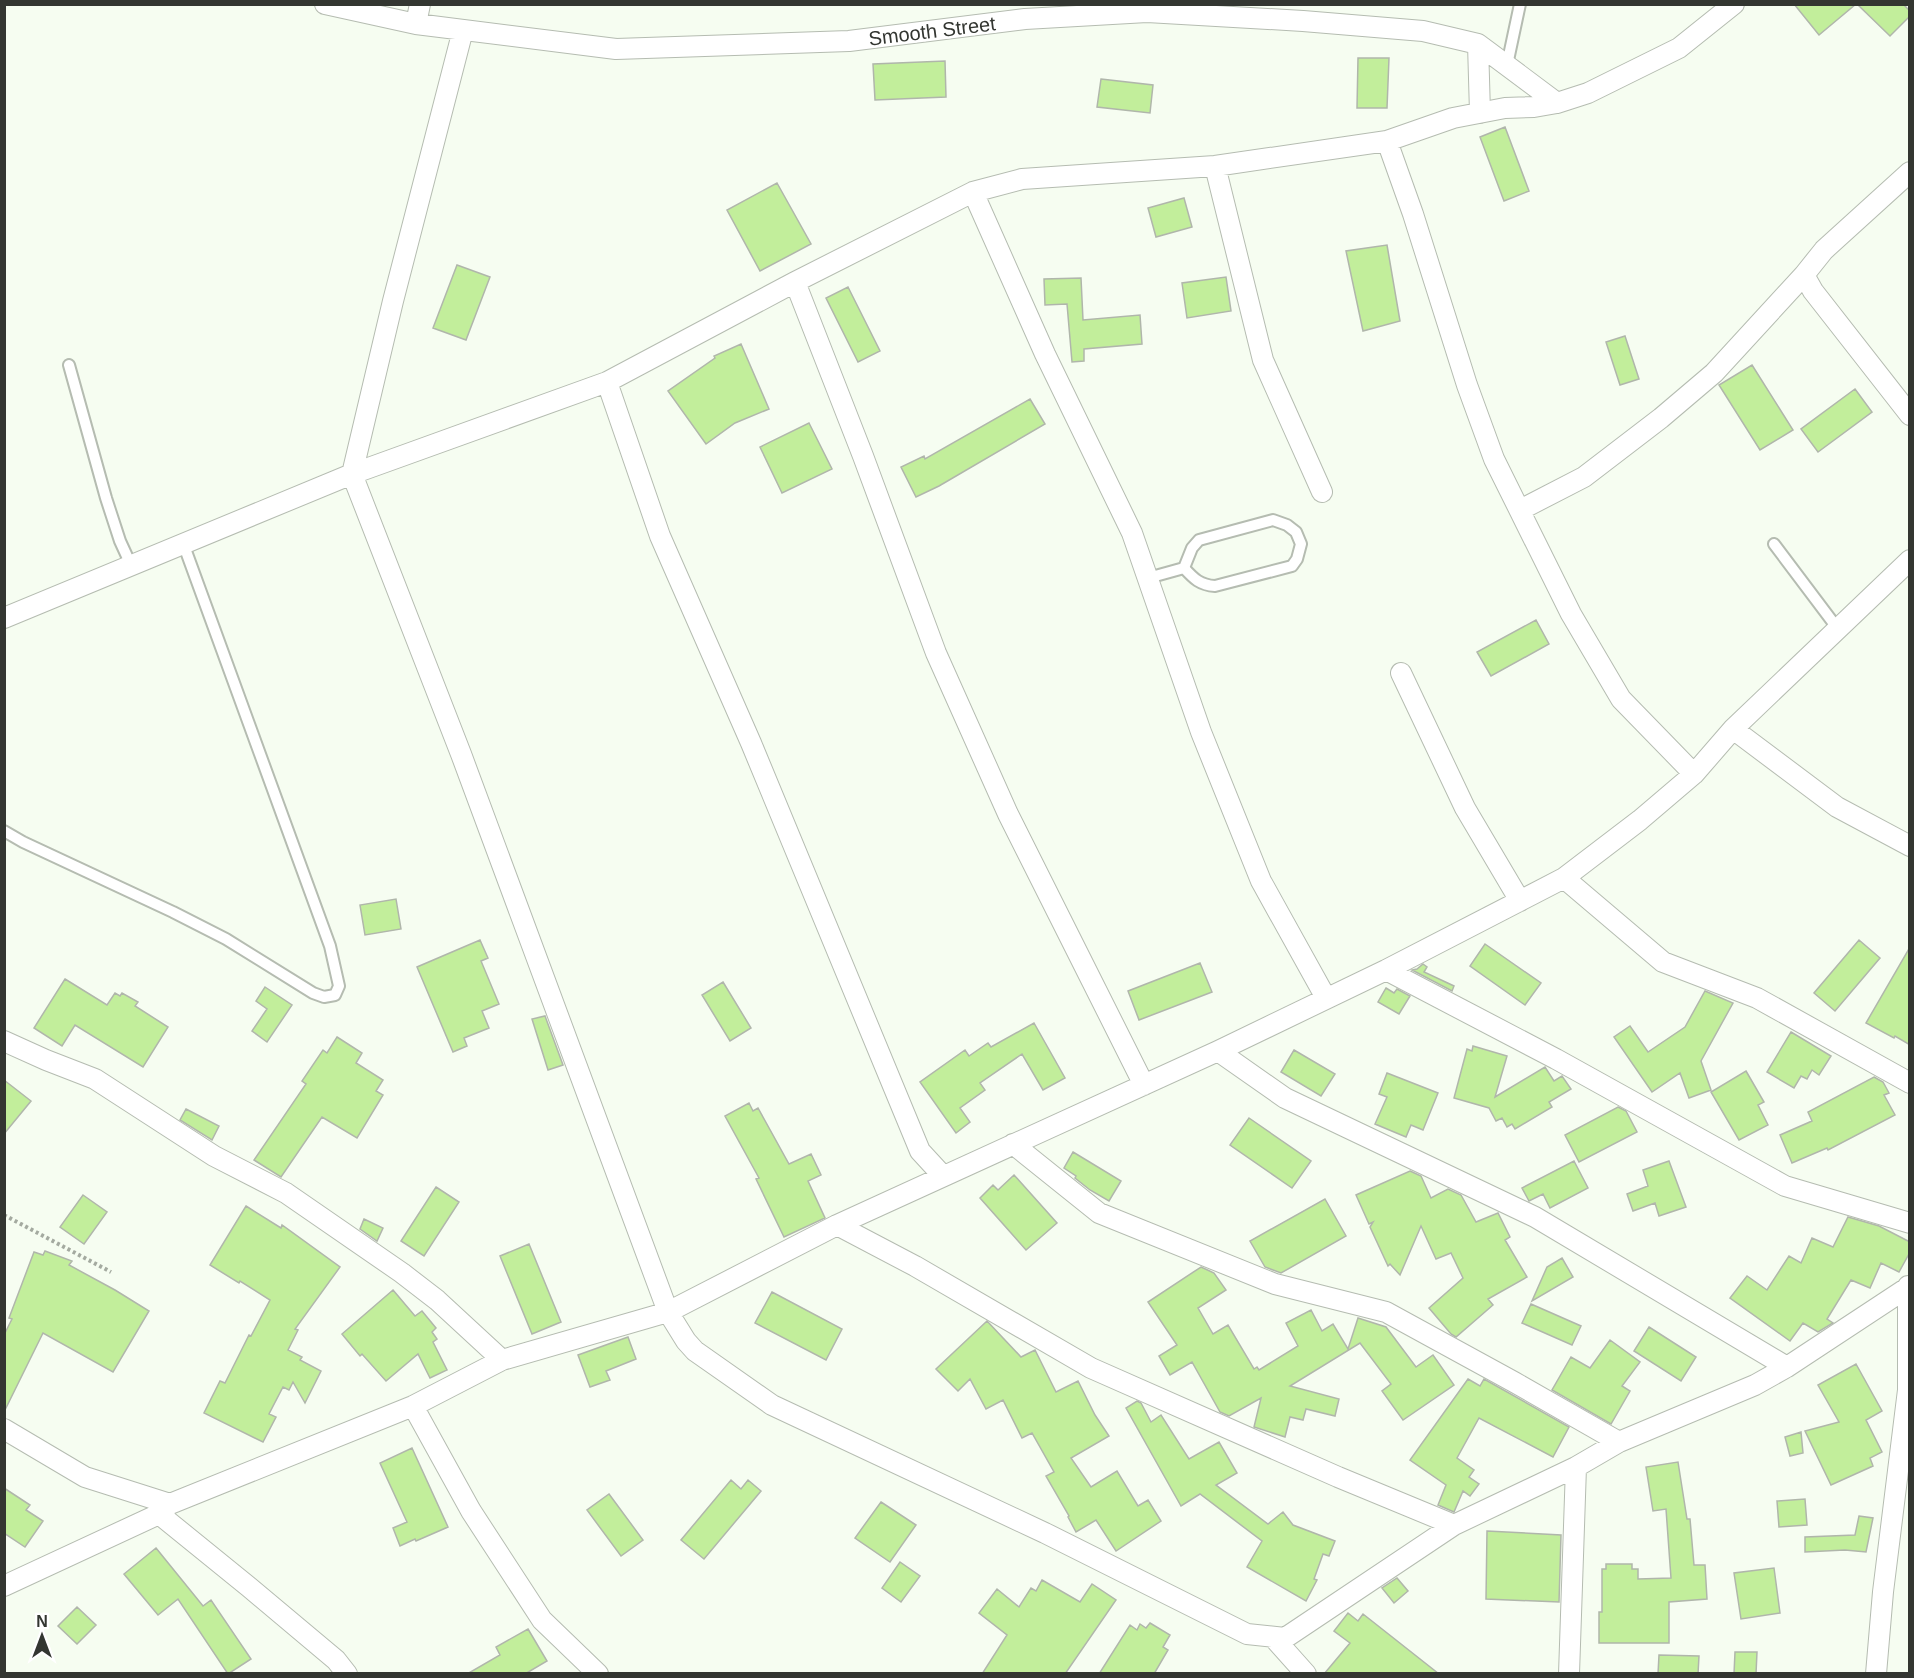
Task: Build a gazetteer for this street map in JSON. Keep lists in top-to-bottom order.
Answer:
{
  "streets": {
    "street": ["Smooth Street"]
  },
  "north": "top"
}
